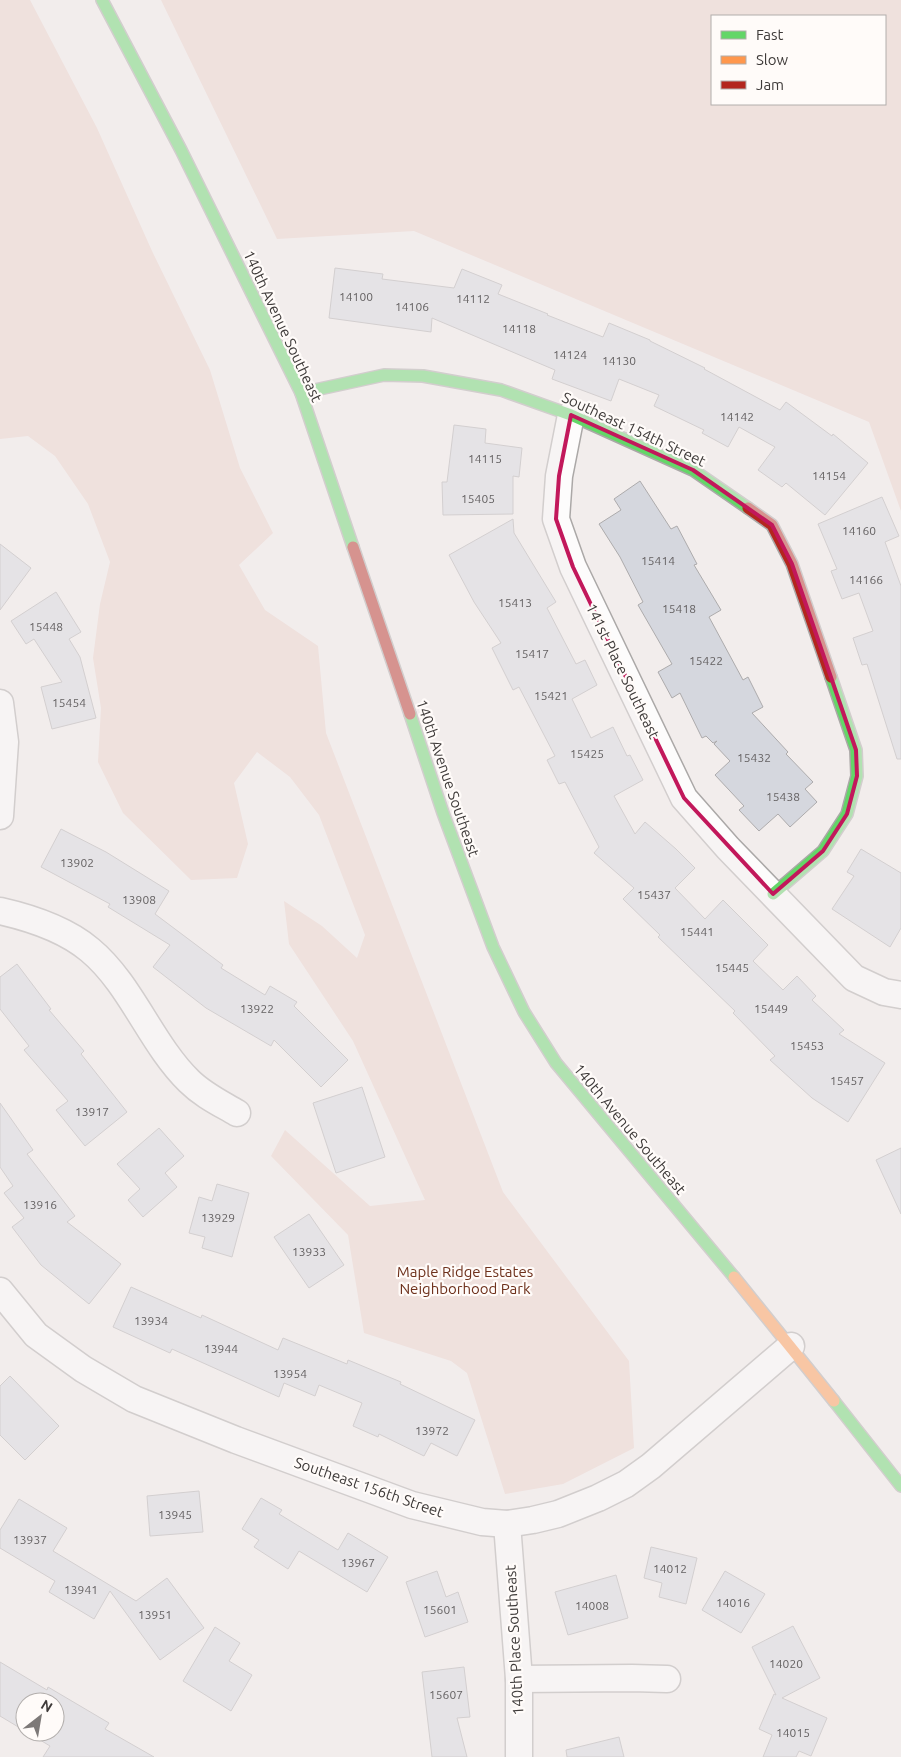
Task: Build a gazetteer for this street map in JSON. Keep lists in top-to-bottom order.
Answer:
{
  "streets": {
    "main road": ["140th Avenue Southeast", "Southeast 154th Street"],
    "street": ["141st Place Southeast", "Southeast 156th Street", "140th Place Southeast"]
  },
  "crossings": [
    ["140th Avenue Southeast", "Southeast 154th Street"],
    ["140th Avenue Southeast", "Southeast 156th Street"],
    ["Southeast 154th Street", "141st Place Southeast"],
    ["Southeast 156th Street", "140th Place Southeast"]
  ],
  "parks": ["Maple Ridge Estates Neighborhood Park"],
  "house_numbers": [
    "14100",
    "14112",
    "14106",
    "14118",
    "14124",
    "14130",
    "14142",
    "14115",
    "14154",
    "15405",
    "14160",
    "15414",
    "14166",
    "15413",
    "15418",
    "15448",
    "15417",
    "15422",
    "15421",
    "15454",
    "15425",
    "15432",
    "15438",
    "13902",
    "15437",
    "13908",
    "15441",
    "15445",
    "13922",
    "15449",
    "15453",
    "15457",
    "13917",
    "13916",
    "13929",
    "13933",
    "13934",
    "13944",
    "13954",
    "13972",
    "13945",
    "13937",
    "13967",
    "14012",
    "13941",
    "14016",
    "14008",
    "15601",
    "13951",
    "14020",
    "15607",
    "14015"
  ],
  "legend": ["Fast", "Slow", "Jam"],
  "north": "top right"
}
